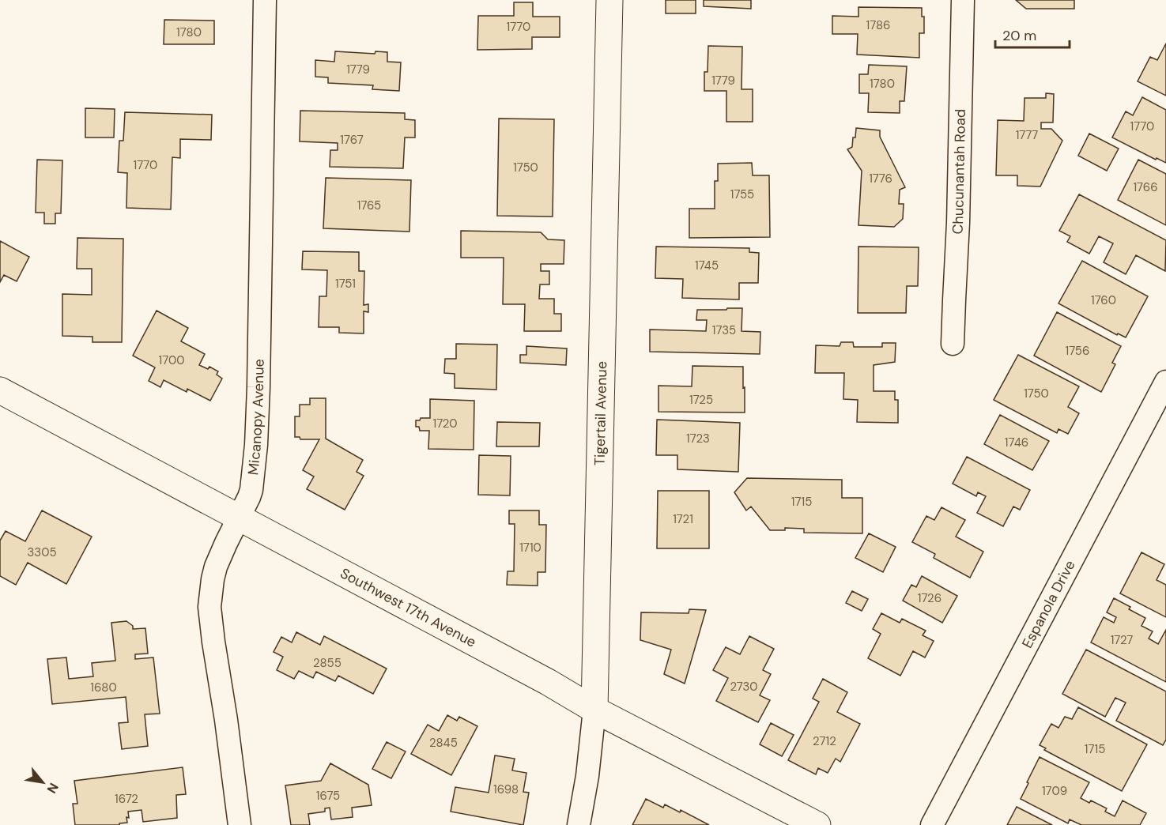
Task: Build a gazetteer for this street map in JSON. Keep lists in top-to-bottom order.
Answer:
{
  "streets": {
    "main road": ["Tigertail Avenue", "Southwest 17th Avenue"],
    "street": ["Chucunantah Road", "Micanopy Avenue", "Espanola Drive"]
  },
  "crossings": [
    ["Tigertail Avenue", "Southwest 17th Avenue"],
    ["Micanopy Avenue", "Southwest 17th Avenue"]
  ],
  "house_numbers": [
    "1786",
    "1770",
    "1780",
    "1779",
    "1779",
    "1780",
    "1770",
    "1777",
    "1767",
    "1770",
    "1750",
    "1776",
    "1766",
    "1755",
    "1765",
    "1745",
    "1751",
    "1760",
    "1735",
    "1756",
    "1700",
    "1750",
    "1725",
    "1720",
    "1723",
    "1746",
    "1715",
    "1721",
    "1710",
    "3305",
    "1726",
    "1727",
    "2855",
    "2730",
    "1680",
    "2712",
    "2845",
    "1715",
    "1698",
    "1709",
    "1675",
    "1672"
  ],
  "scale_bar": "20 m",
  "north": "bottom right"
}
